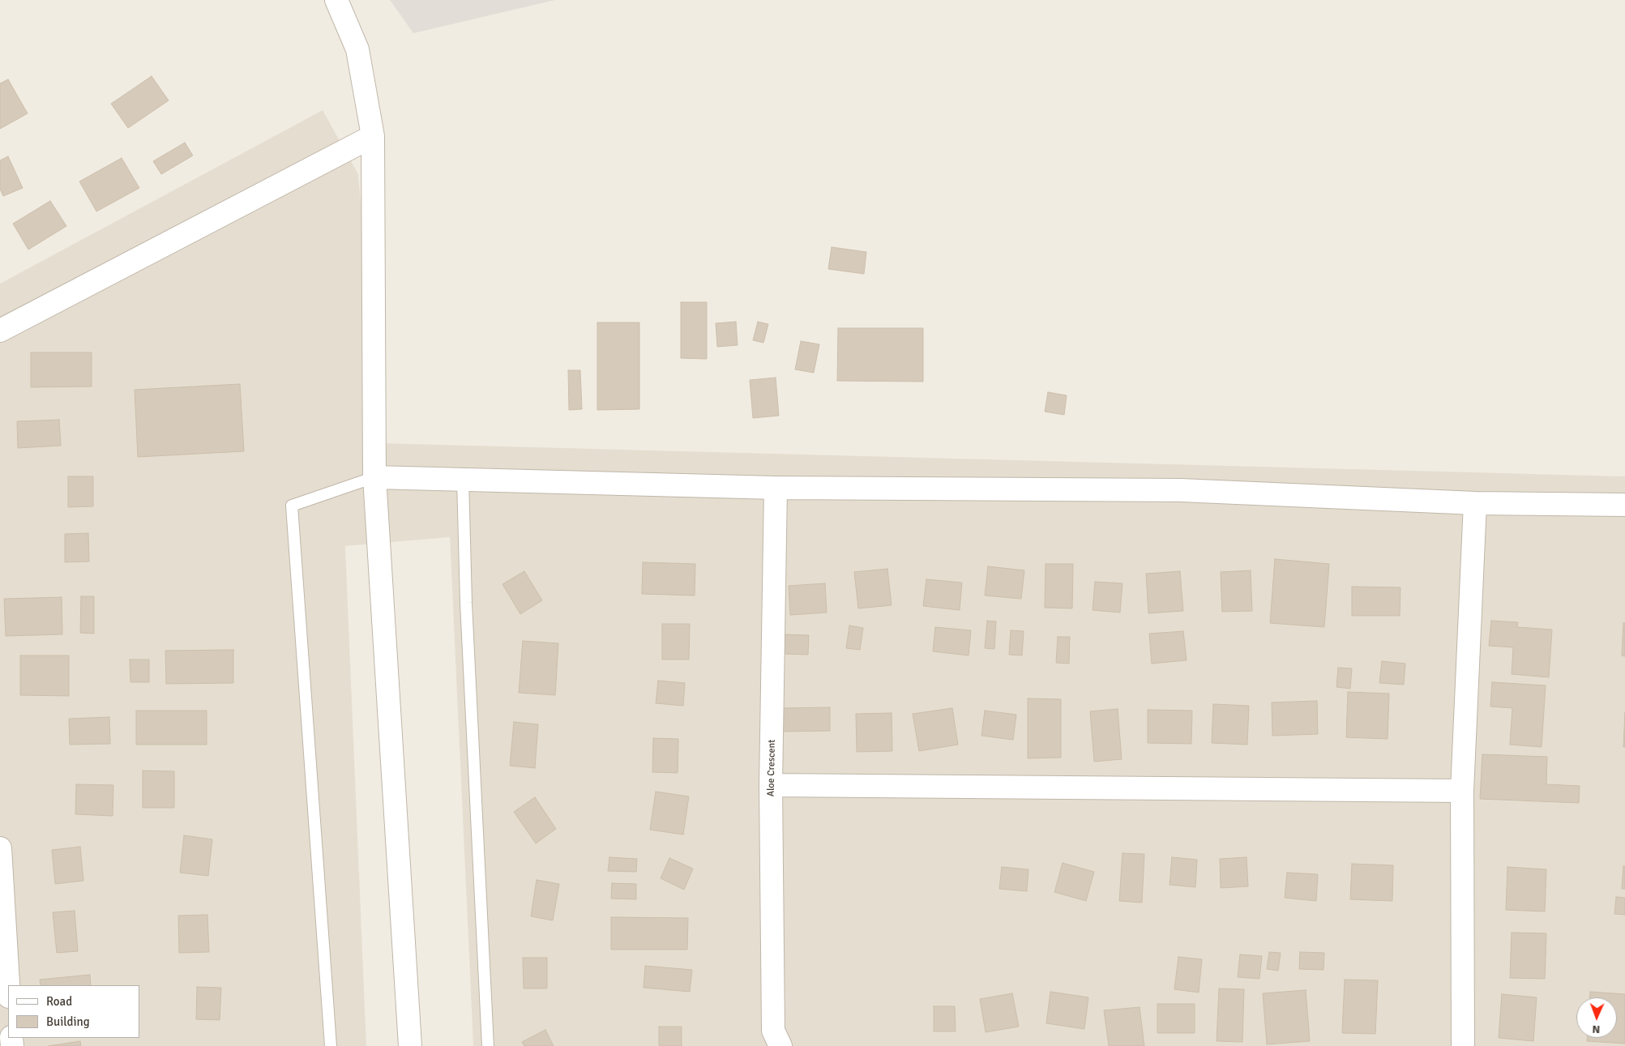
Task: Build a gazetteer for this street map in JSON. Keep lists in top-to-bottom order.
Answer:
{
  "streets": {
    "street": ["Aloe Crescent"]
  },
  "legend": ["Road", "Building"],
  "north": "bottom"
}
